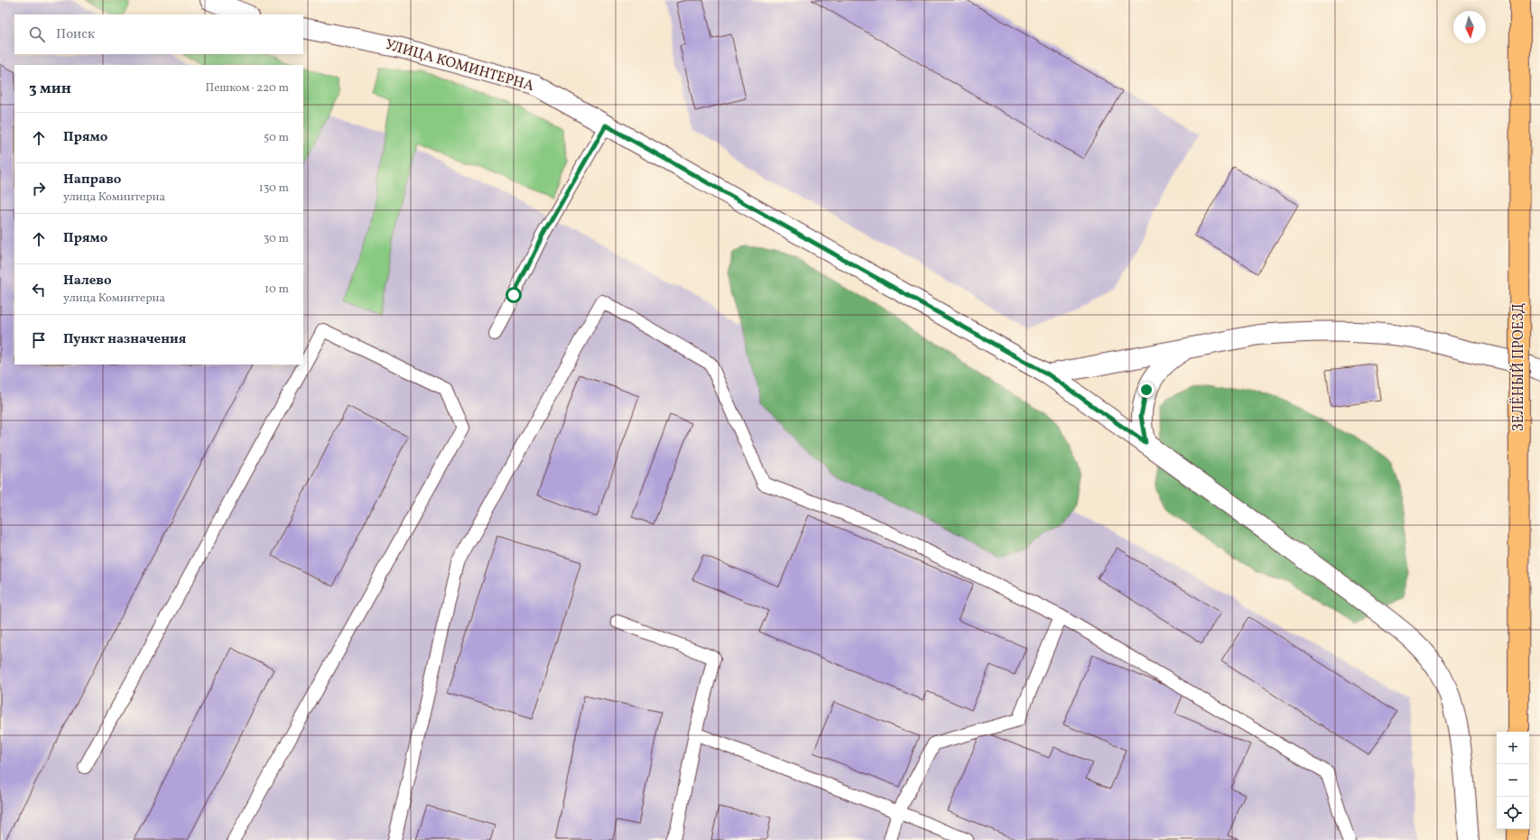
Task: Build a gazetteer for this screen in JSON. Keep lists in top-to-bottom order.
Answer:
{
  "streets": {
    "main road": ["ЗЕЛЁНЫЙ ПРОЕЗД"],
    "street": ["УЛИЦА КОМИНТЕРНА"]
  },
  "north": "bottom",
  "page": {
    "search": "Поиск",
    "heading": ["3 мин", "Пешком · 220 m"],
    "list": [
      ["Прямо", "50 m"],
      ["Направо", "улица Коминтерна", "130 m"],
      ["Прямо", "30 m"],
      ["Налево", "улица Коминтерна", "10 m"],
      "Пункт назначения"
    ],
    "map_buttons": ["+", "−"]
  }
}
